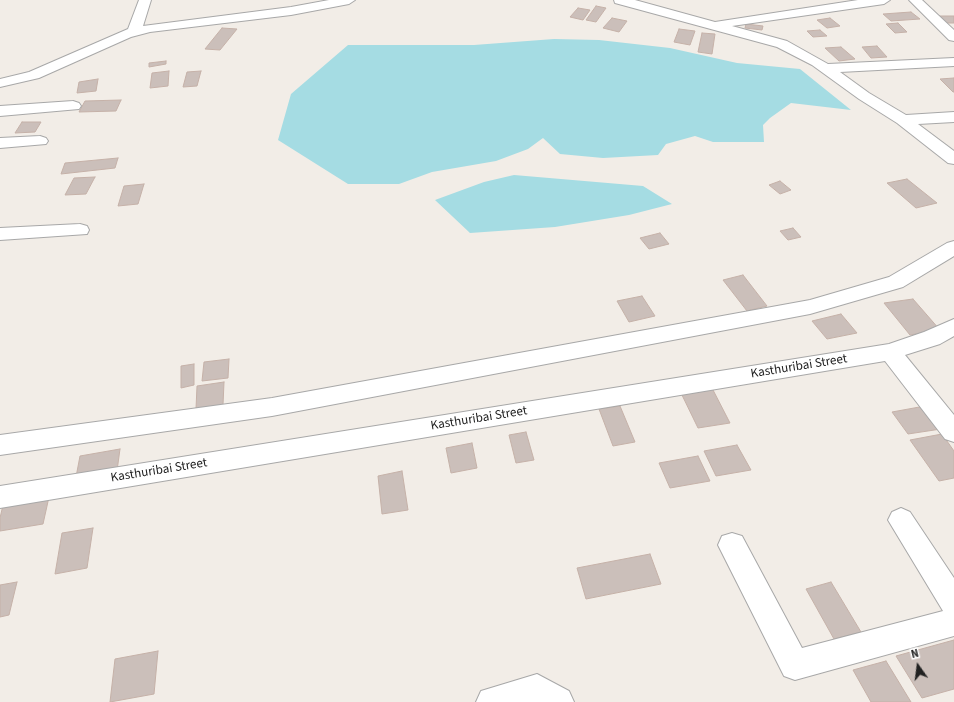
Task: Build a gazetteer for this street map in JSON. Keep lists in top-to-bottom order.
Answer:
{
  "streets": {
    "street": ["Kasthuribai Street"]
  },
  "north": "top"
}
